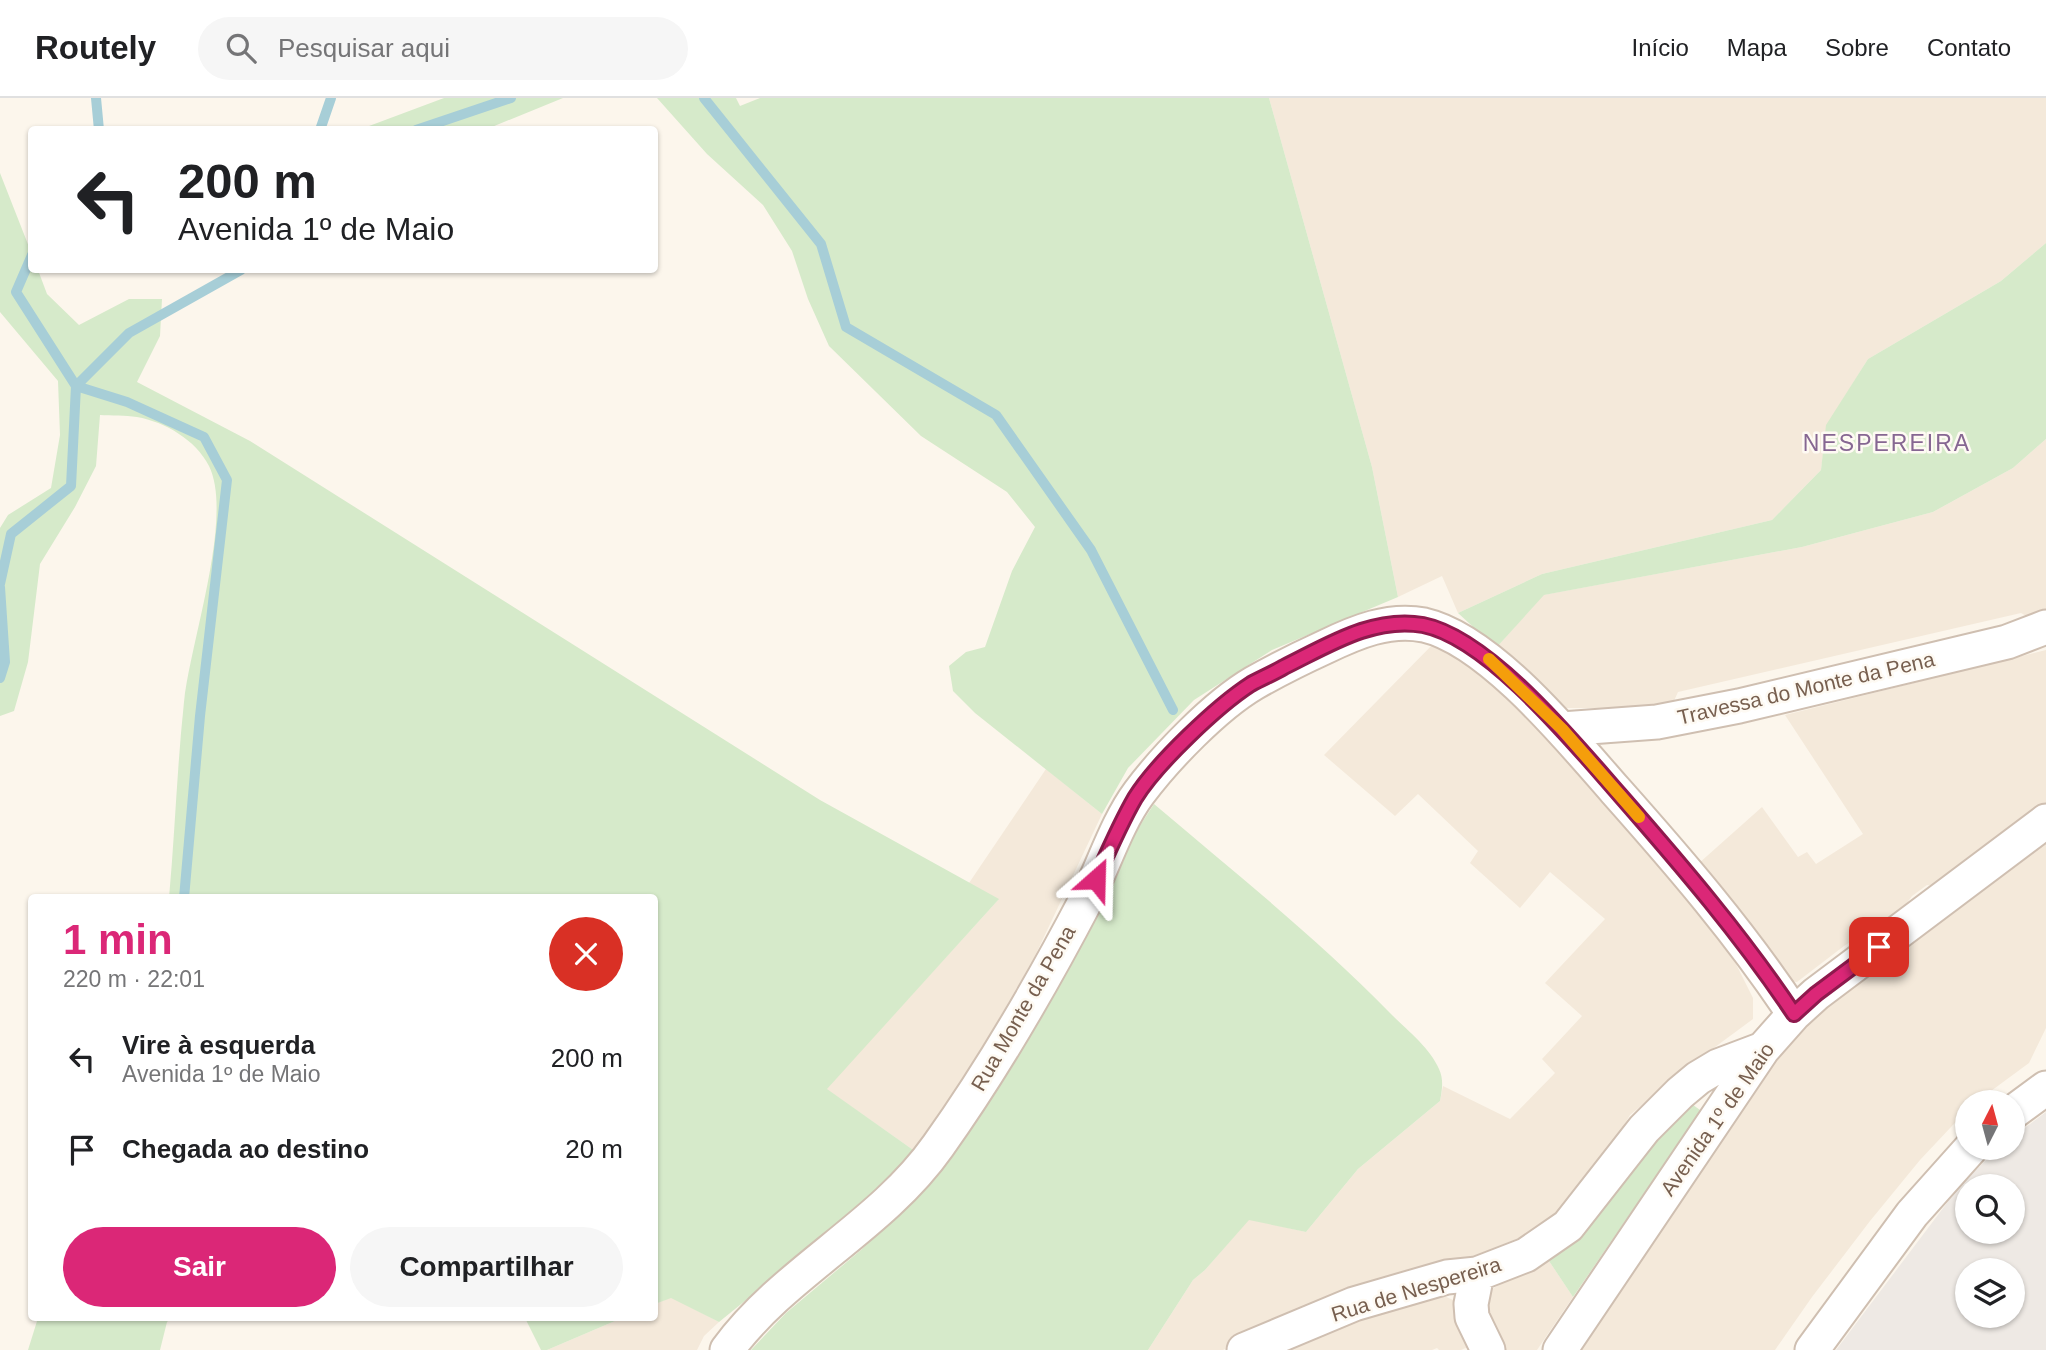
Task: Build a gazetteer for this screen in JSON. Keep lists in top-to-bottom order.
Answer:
{
  "streets": {
    "street": [
      "Travessa do Monte da Pena",
      "Rua Monte da Pena",
      "Avenida 1º de Maio",
      "Rua de Nespereira"
    ]
  },
  "crossings": [
    ["Travessa do Monte da Pena", "Rua Monte da Pena"],
    ["Rua Monte da Pena", "Avenida 1º de Maio"],
    ["Avenida 1º de Maio", "Rua de Nespereira"]
  ],
  "districts": ["NESPEREIRA"],
  "north": "top",
  "page": {
    "header": "Routely",
    "search": "Pesquisar aqui",
    "nav": [
      "Início",
      "Mapa",
      "Sobre",
      "Contato"
    ],
    "turn": ["200 m", "Avenida 1º de Maio"],
    "heading": ["1 min", "220 m · 22:01"],
    "list": [
      {
        "name": "Vire à esquerda",
        "note": "Avenida 1º de Maio",
        "value": "200 m"
      },
      {
        "name": "Chegada ao destino",
        "value": "20 m"
      }
    ],
    "buttons": ["Sair", "Compartilhar"]
  }
}
